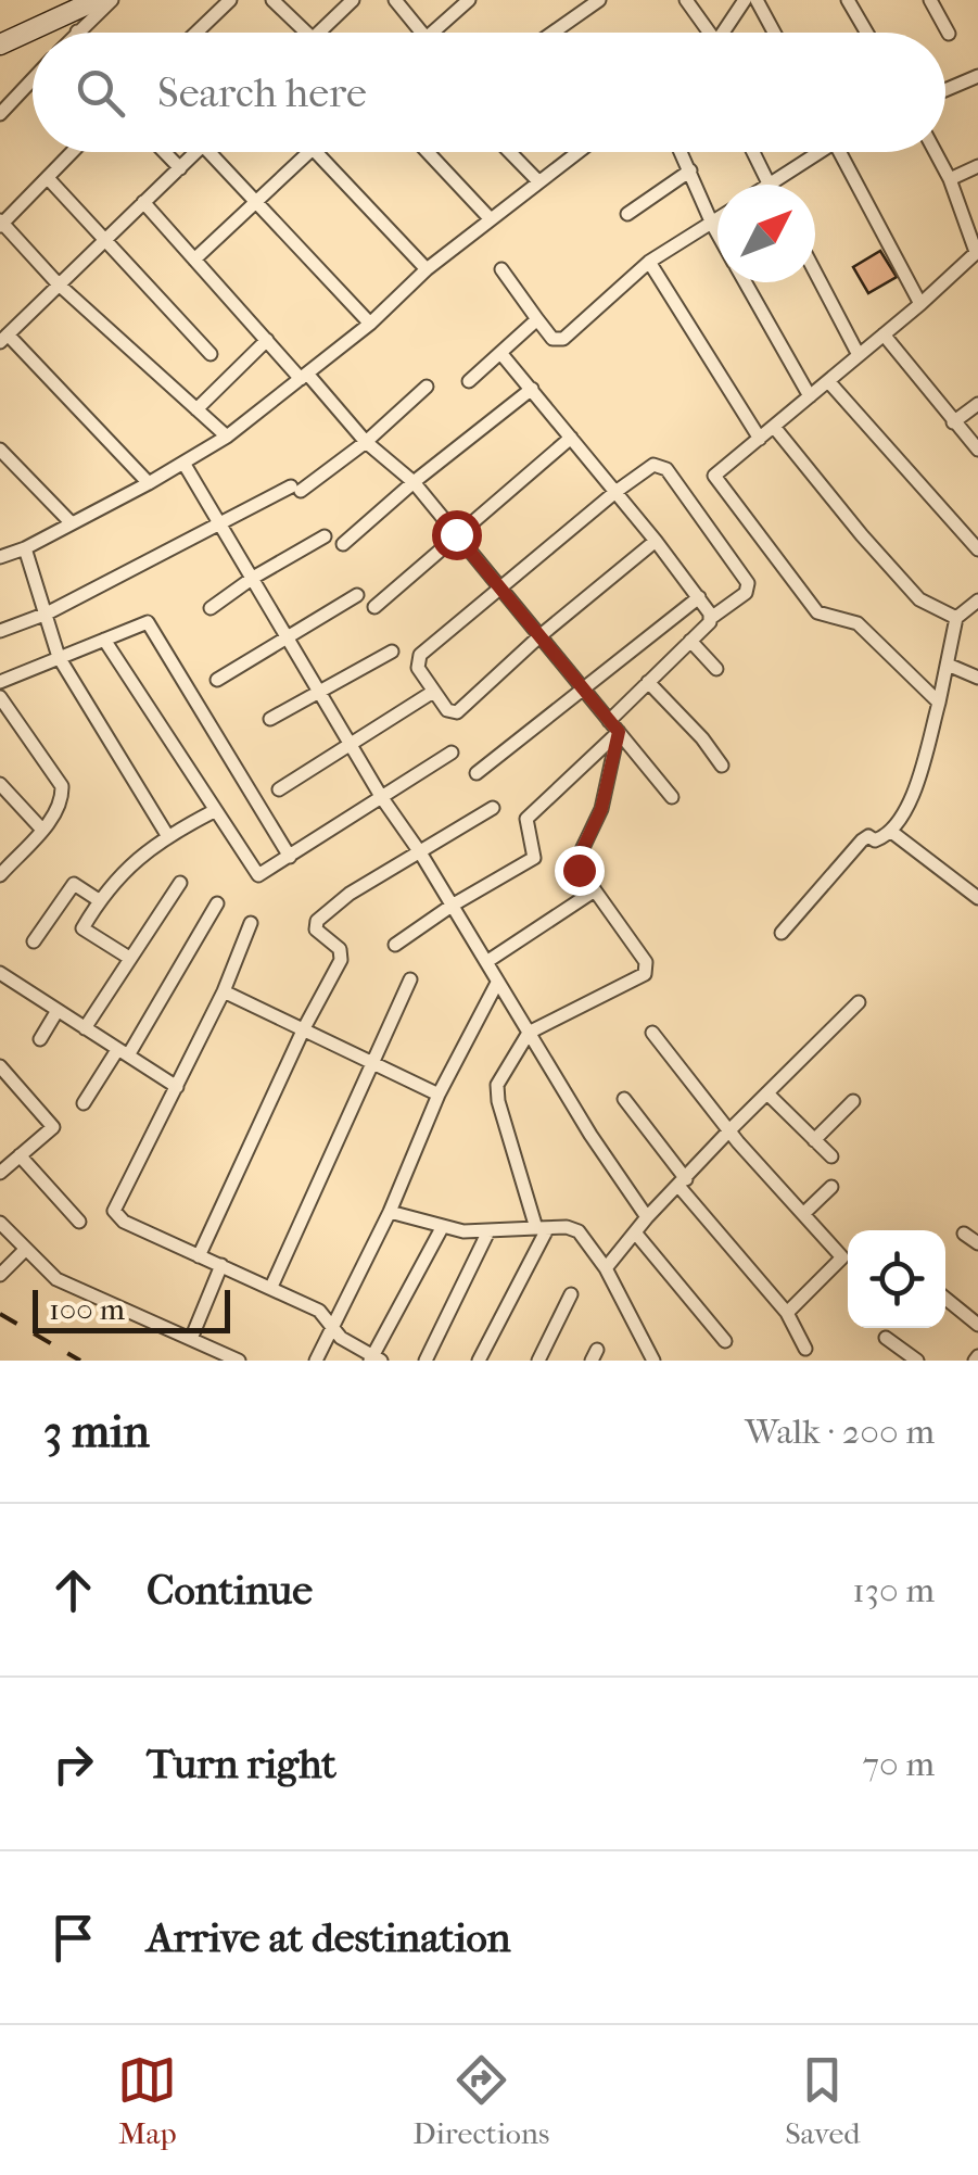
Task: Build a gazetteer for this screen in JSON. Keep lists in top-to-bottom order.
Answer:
{
  "scale_bar": "100 m",
  "north": "top right",
  "page": {
    "search": "Search here",
    "scale": "100 m",
    "heading": ["3 min", "Walk · 200 m"],
    "list": [
      ["Continue", "130 m"],
      ["Turn right", "70 m"],
      "Arrive at destination"
    ],
    "nav": ["Map", "Directions", "Saved"]
  }
}
